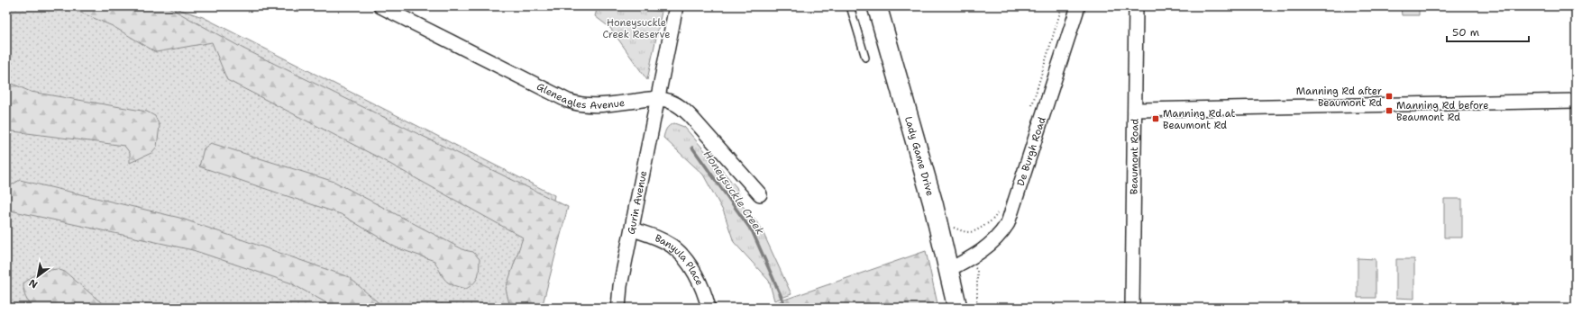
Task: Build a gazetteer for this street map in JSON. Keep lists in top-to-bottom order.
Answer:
{
  "streets": {
    "main road": ["Lady Game Drive"],
    "street": [
      "Gleneagles Avenue",
      "De Burgh Road",
      "Beaumont Road",
      "Gurin Avenue",
      "Banyula Place"
    ]
  },
  "crossings": [
    ["Gleneagles Avenue", "Gurin Avenue"],
    ["De Burgh Road", "Lady Game Drive"],
    ["Gurin Avenue", "Banyula Place"]
  ],
  "water": ["Honeysuckle Creek"],
  "parks": ["Honeysuckle Creek Reserve"],
  "places": {
    "transit": ["Manning Rd after Beaumont Rd", "Manning Rd before Beaumont Rd", "Manning Rd at Beaumont Rd"]
  },
  "scale_bar": "50 m",
  "north": "bottom left"
}
